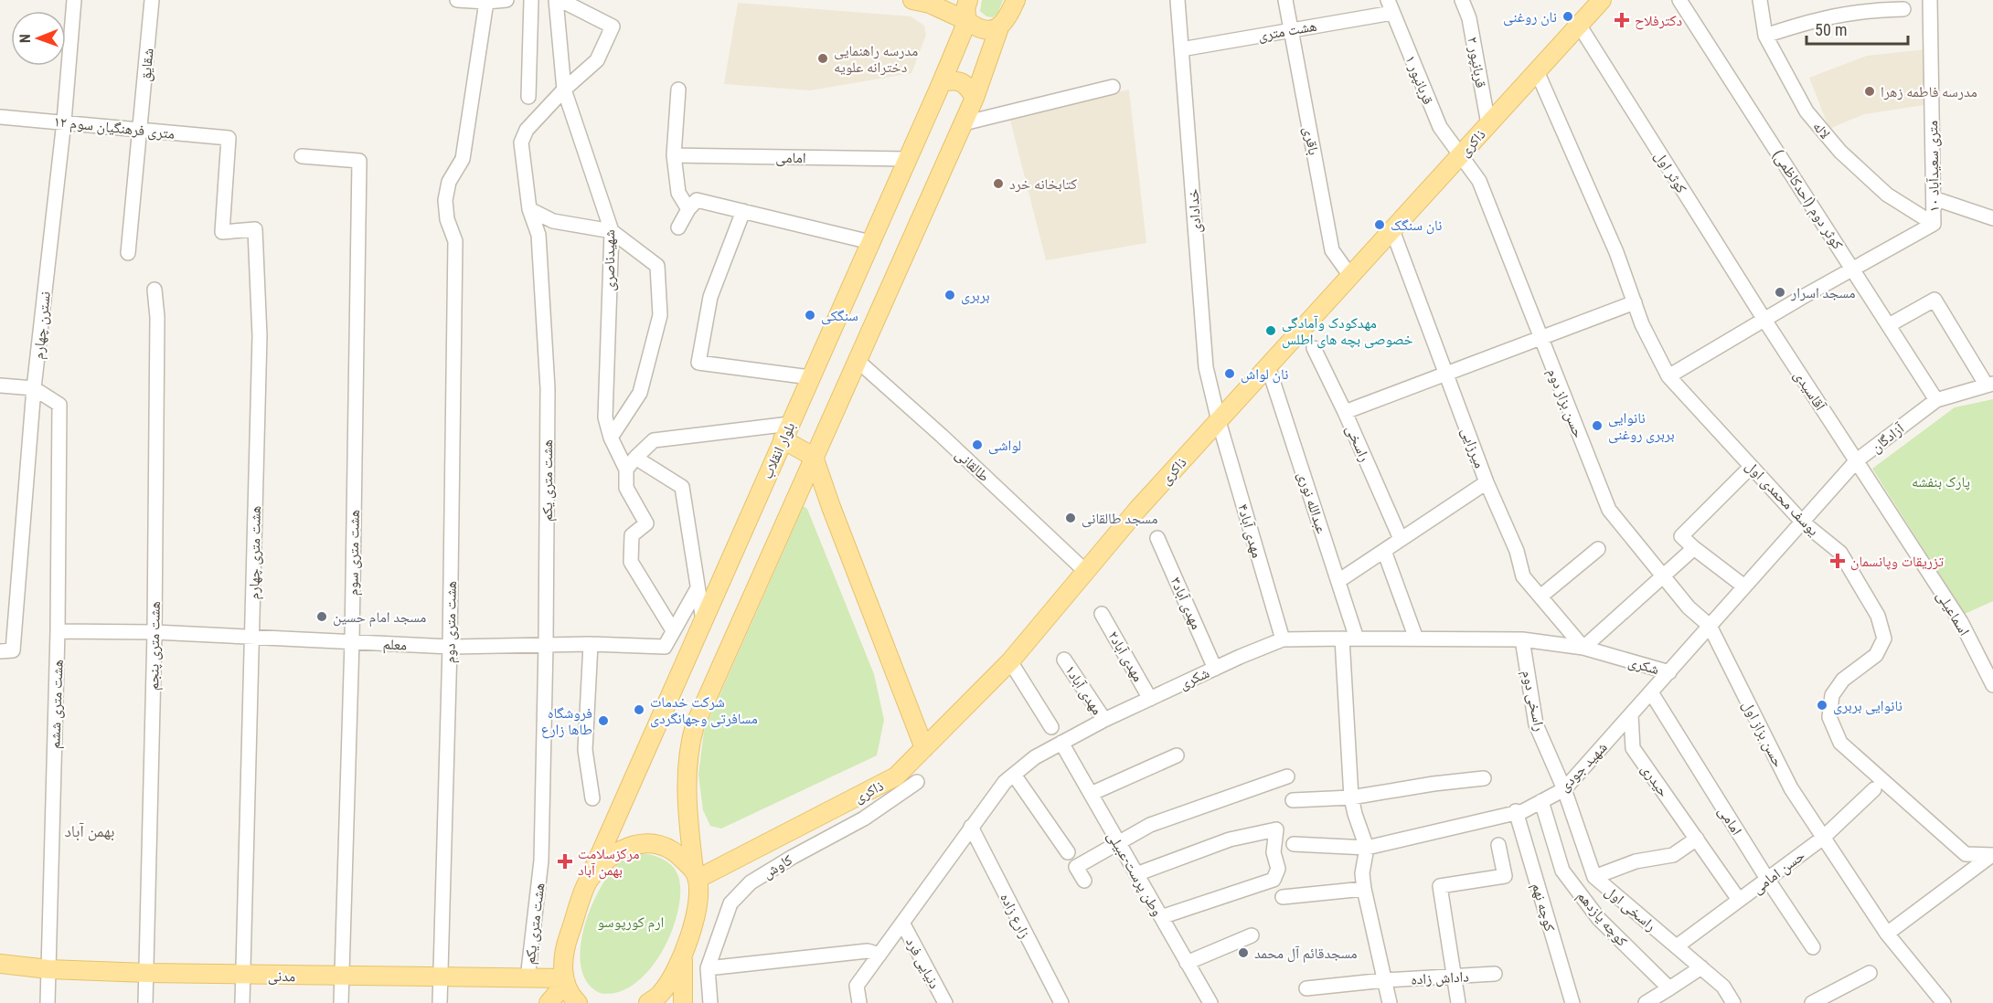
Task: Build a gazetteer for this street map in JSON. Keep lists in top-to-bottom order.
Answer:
{
  "streets": {
    "main road": ["ذاکری", "بلوار انقلاب", "مدنی"],
    "street": [
      "هشت متری",
      "قربانپور ۲",
      "شقایق",
      "قربانپور ۱",
      "۱۲ متری فرهنگیان سوم",
      "لاله",
      "باقری",
      "امامی",
      "۱۰ متری سعیدآباد",
      "کوثر اول",
      "کوثر دوم (احدکاظمی)",
      "خدادادی",
      "شهید‌ناصری",
      "نسترن چهارم",
      "آقاسیدی",
      "حسن بزاز دوم",
      "آزادگان",
      "راسخی",
      "میرزایی",
      "طالقانی",
      "هشت متری یکم",
      "یوسف محمدی اول",
      "عبدالله نوری",
      "مهدی آباد۴",
      "هشت متری چهارم",
      "هشت متری سوم",
      "مهدی آباد۳",
      "اسماعیلی",
      "هشت متری دوم",
      "معلم",
      "هشت متری پنجم",
      "مهدی آباد۲",
      "شکری",
      "مهدی آباد۱",
      "راسخی دوم",
      "هشت متری ششم",
      "حسن بزاز اول",
      "شهید جودی",
      "حیدری",
      "کاوش",
      "حسن امامی",
      "وطن پرست-عبیلی",
      "کوچه نهم",
      "راسخی اول",
      "زارع زاده",
      "کوچه یازدهم",
      "دنیایی فرد",
      "داداش زاده"
    ]
  },
  "crossings": [
    ["هشت متری", "قربانپور ۱"],
    ["هشت متری", "باقری"],
    ["هشت متری", "خدادادی"],
    ["قربانپور ۲", "ذاکری"],
    ["شقایق", "۱۲ متری فرهنگیان سوم"],
    ["قربانپور ۱", "ذاکری"],
    ["قربانپور ۱", "حسن بزاز دوم"],
    ["۱۲ متری فرهنگیان سوم", "نسترن چهارم"],
    ["۱۲ متری فرهنگیان سوم", "هشت متری چهارم"],
    ["لاله", "۱۰ متری سعیدآباد"],
    ["باقری", "ذاکری"],
    ["ذاکری", "کوثر اول"],
    ["ذاکری", "خدادادی"],
    ["ذاکری", "حسن بزاز دوم"],
    ["ذاکری", "میرزایی"],
    ["ذاکری", "طالقانی"],
    ["ذاکری", "یوسف محمدی اول"],
    ["ذاکری", "عبدالله نوری"],
    ["ذاکری", "مهدی آباد۴"],
    ["امامی", "بلوار انقلاب"],
    ["امامی", "شهید جودی"],
    ["امامی", "حسن امامی"],
    ["۱۰ متری سعیدآباد", "کوثر اول"],
    ["۱۰ متری سعیدآباد", "کوثر دوم (احدکاظمی)"],
    ["۱۰ متری سعیدآباد", "آقاسیدی"],
    ["۱۰ متری سعیدآباد", "یوسف محمدی اول"],
    ["کوثر اول", "آقاسیدی"],
    ["کوثر دوم (احدکاظمی)", "آزادگان"],
    ["خدادادی", "مهدی آباد۴"],
    ["شهید‌ناصری", "هشت متری یکم"],
    ["شهید‌ناصری", "معلم"],
    ["نسترن چهارم", "هشت متری ششم"],
    ["آقاسیدی", "آزادگان"],
    ["آقاسیدی", "اسماعیلی"],
    ["حسن بزاز دوم", "حسن بزاز اول"],
    ["حسن بزاز دوم", "شهید جودی"],
    ["آزادگان", "یوسف محمدی اول"],
    ["آزادگان", "اسماعیلی"],
    ["آزادگان", "شهید جودی"],
    ["میرزایی", "شکری"],
    ["بلوار انقلاب", "مدنی"],
    ["هشت متری یکم", "معلم"],
    ["هشت متری یکم", "مدنی"],
    ["یوسف محمدی اول", "شهید جودی"],
    ["عبدالله نوری", "شکری"],
    ["مهدی آباد۴", "شکری"],
    ["هشت متری چهارم", "معلم"],
    ["هشت متری چهارم", "مدنی"],
    ["هشت متری سوم", "معلم"],
    ["هشت متری سوم", "مدنی"],
    ["مهدی آباد۳", "شکری"],
    ["هشت متری دوم", "معلم"],
    ["هشت متری دوم", "مدنی"],
    ["معلم", "هشت متری پنجم"],
    ["معلم", "هشت متری ششم"],
    ["هشت متری پنجم", "مدنی"],
    ["مهدی آباد۲", "شکری"],
    ["شکری", "مهدی آباد۱"],
    ["شکری", "راسخی دوم"],
    ["شکری", "شهید جودی"],
    ["شکری", "وطن پرست-عبیلی"],
    ["شکری", "زارع زاده"],
    ["شکری", "دنیایی فرد"],
    ["راسخی دوم", "شهید جودی"],
    ["راسخی دوم", "راسخی اول"],
    ["هشت متری ششم", "مدنی"],
    ["حسن بزاز اول", "شهید جودی"],
    ["حسن بزاز اول", "حسن امامی"],
    ["شهید جودی", "حیدری"],
    ["شهید جودی", "کوچه نهم"],
    ["شهید جودی", "راسخی اول"],
    ["شهید جودی", "کوچه یازدهم"],
    ["حیدری", "حسن امامی"],
    ["حسن امامی", "راسخی اول"]
  ],
  "districts": ["بهمن آباد"],
  "parks": ["پارک بنفشه", "ارم کورپوسو"],
  "places": {
    "other": [
      "نان روغنی",
      "مدرسه راهنمایی دخترانه علویه",
      "مدرسه فاطمه زهرا",
      "کتابخانه خرد",
      "نان سنگک",
      "مسجد اسرار",
      "بربری",
      "سنگکی",
      "مهدکودک وآمادگی خصوصی بچه های اطلس",
      "نان لواش",
      "نانوایی بربری روغنی",
      "لواشی",
      "مسجد طالقانی",
      "مسجد امام حسین",
      "نانوایی بربری",
      "شرکت خدمات مسافرتی وجهانگردی",
      "فروشگاه طاها زارع",
      "مسجدقائم آل محمد"
    ],
    "health": ["دکترفلاح", "تزریقات وپانسمان", "مرکزسلامت بهمن آباد"]
  },
  "scale_bar": "50 m",
  "north": "left"
}
